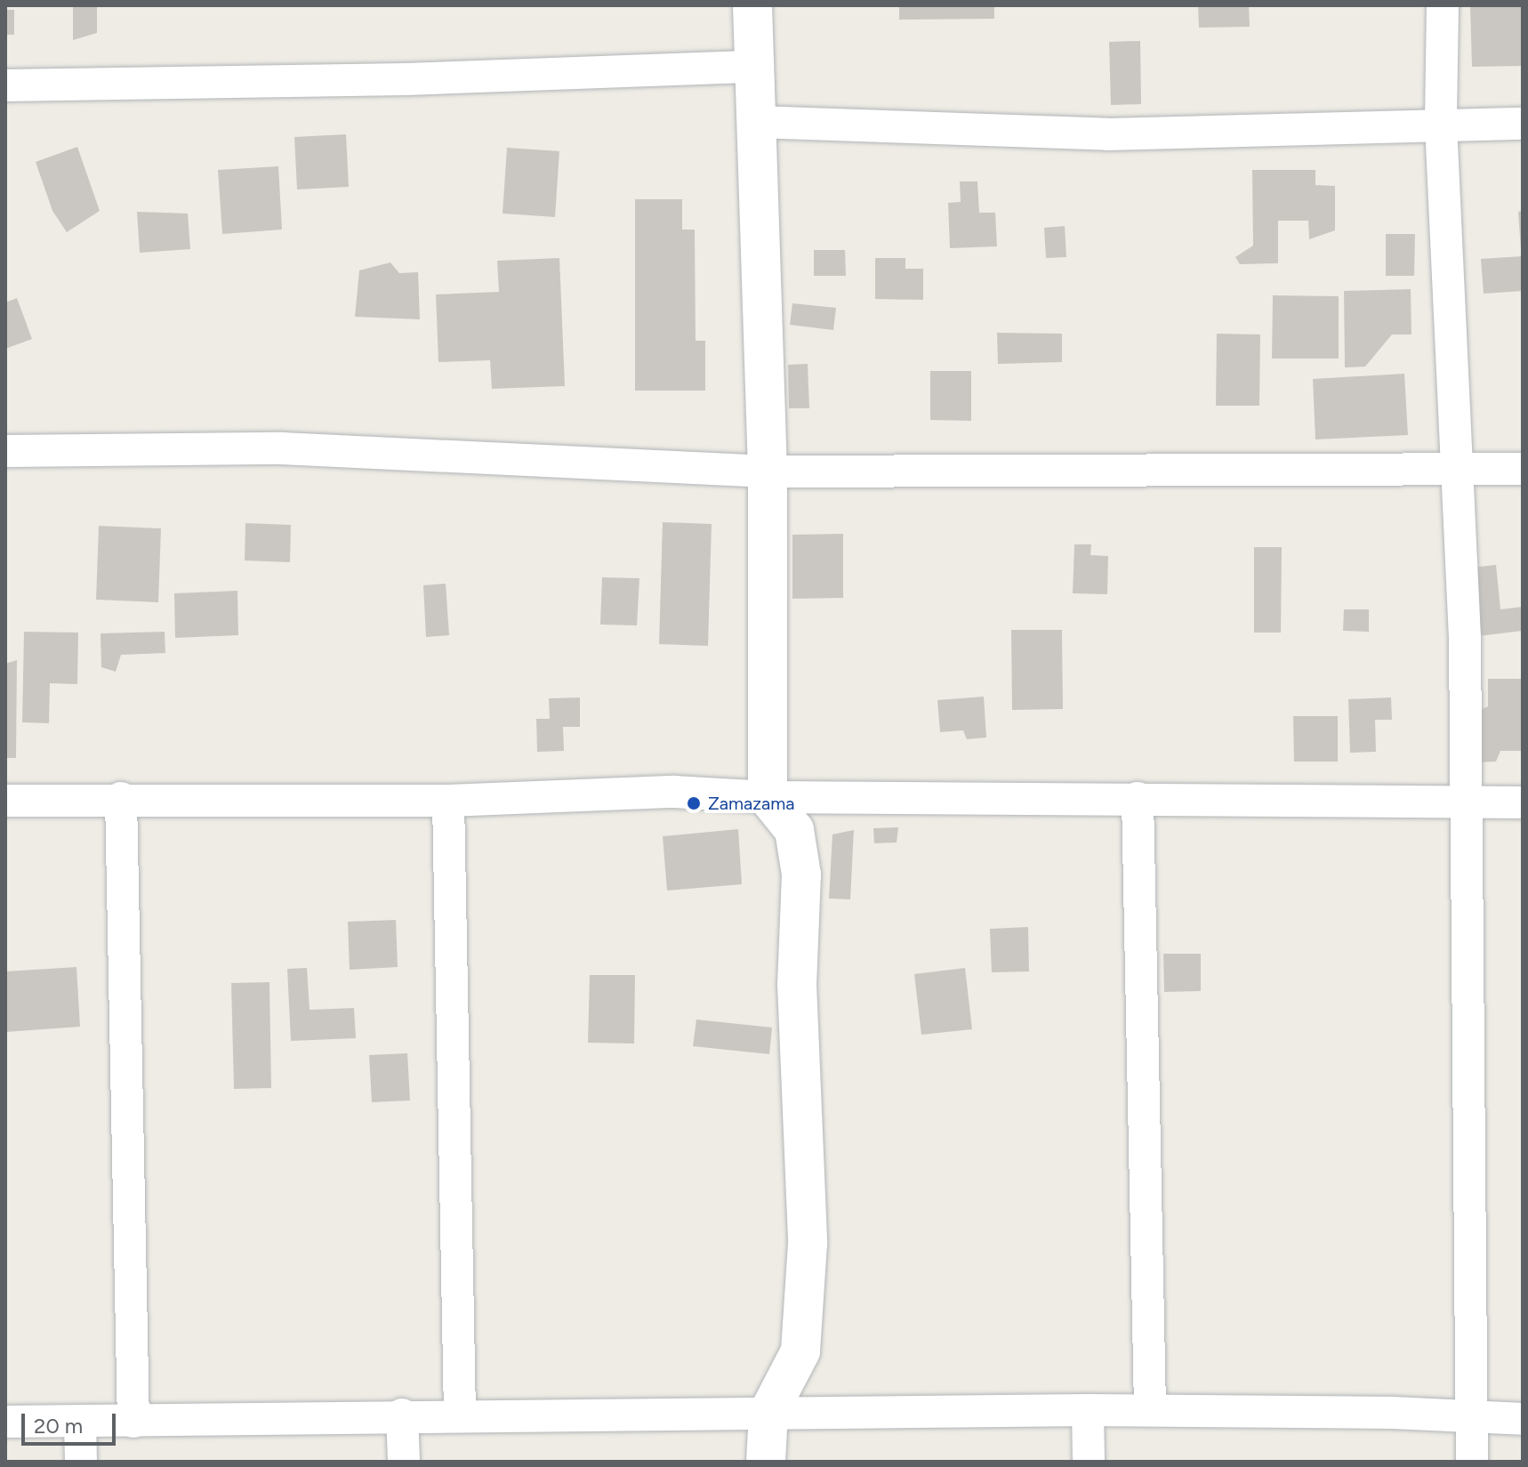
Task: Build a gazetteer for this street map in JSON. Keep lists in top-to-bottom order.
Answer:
{
  "places": ["Zamazama"],
  "scale_bar": "20 m"
}
